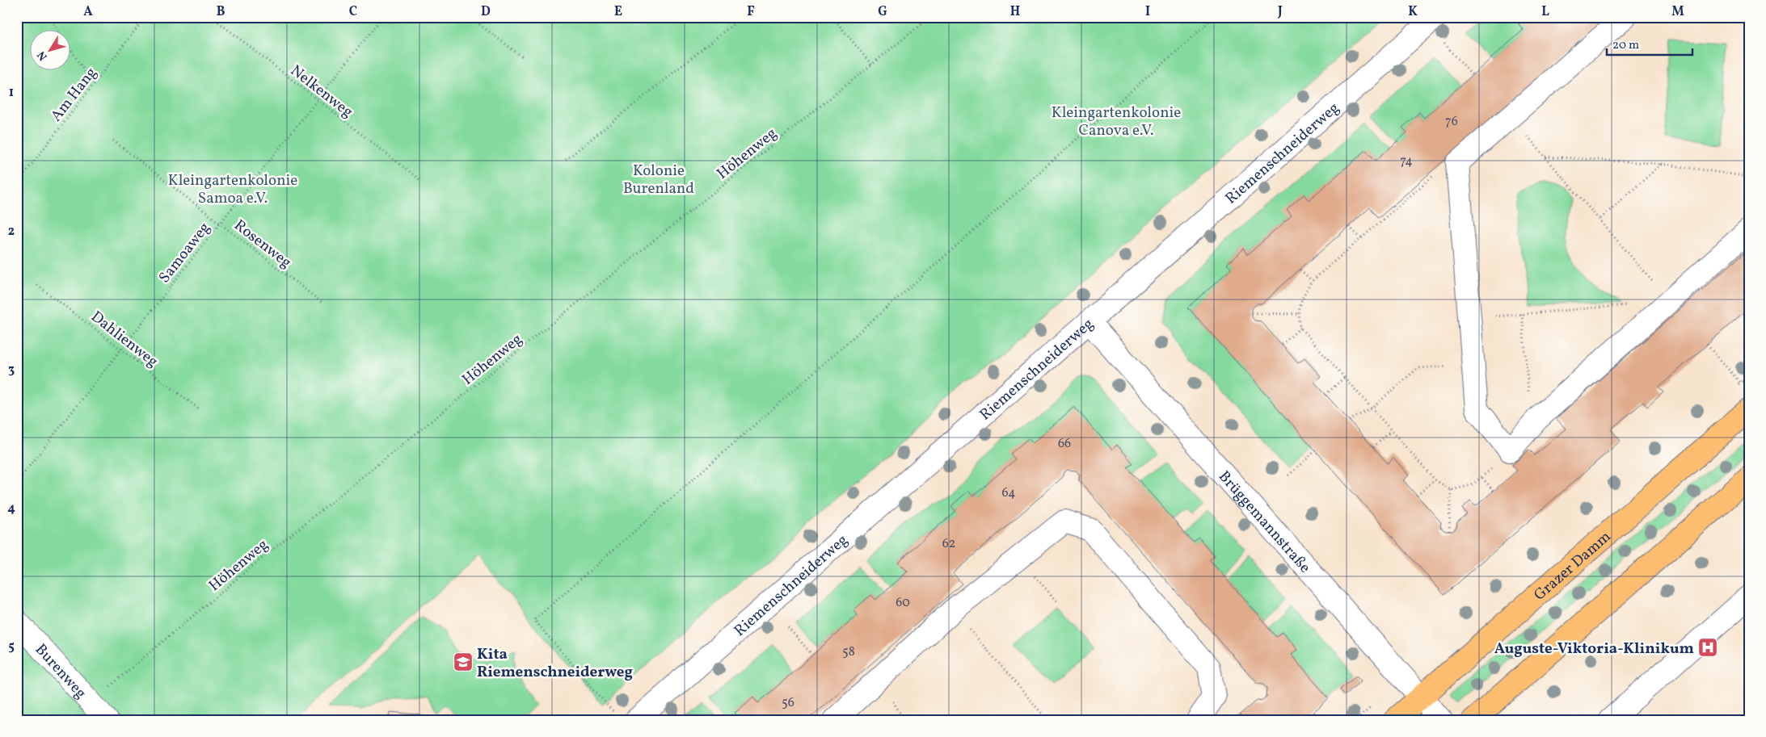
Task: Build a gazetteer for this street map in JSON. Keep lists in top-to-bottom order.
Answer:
{
  "streets": {
    "main road": ["Grazer Damm"],
    "street": ["Riemenschneiderweg", "Brüggemannstraße", "Burenweg"],
    "path": [
      "Nelkenweg",
      "Am Hang",
      "Höhenweg",
      "Rosenweg",
      "Samoaweg",
      "Dahlienweg"
    ]
  },
  "crossings": [
    ["Nelkenweg", "Samoaweg"],
    ["Höhenweg", "Burenweg"],
    ["Riemenschneiderweg", "Brüggemannstraße"],
    ["Rosenweg", "Samoaweg"],
    ["Samoaweg", "Dahlienweg"],
    ["Brüggemannstraße", "Grazer Damm"]
  ],
  "parks": ["Kleingartenkolonie Canova e.V.", "Kolonie Burenland", "Kleingartenkolonie Samoa e.V."],
  "places": {
    "hospital": ["Auguste-Viktoria-Klinikum"],
    "school or university": ["Kita Riemenschneiderweg"]
  },
  "house_numbers": [
    "76",
    "74",
    "66",
    "64",
    "62",
    "60",
    "58",
    "56"
  ],
  "scale_bar": "20 m",
  "north": "bottom left",
  "grid": {
    "columns": [
      "A",
      "B",
      "C",
      "D",
      "E",
      "F",
      "G",
      "H",
      "I",
      "J",
      "K",
      "L",
      "M"
    ],
    "rows": [
      "1",
      "2",
      "3",
      "4",
      "5"
    ]
  }
}
